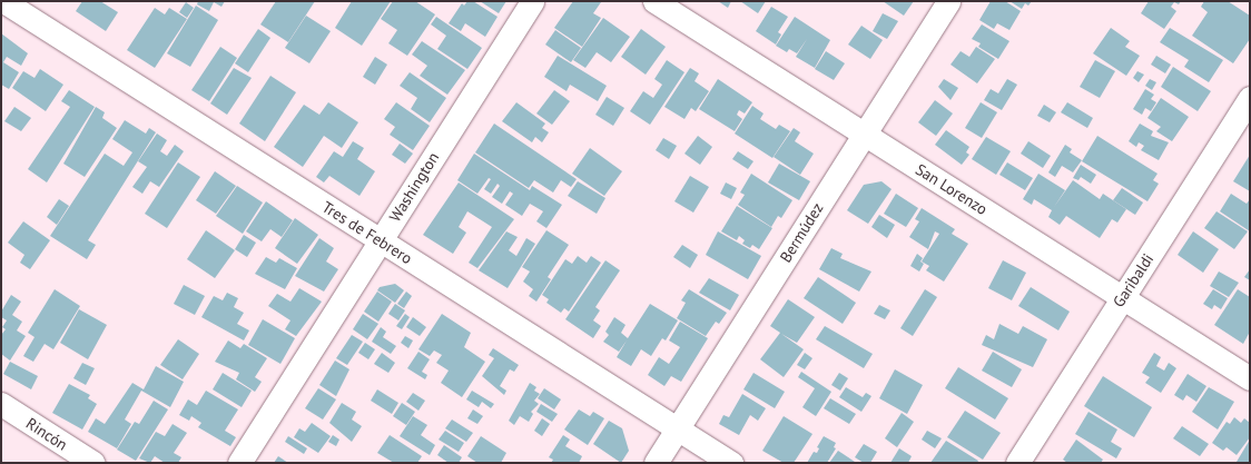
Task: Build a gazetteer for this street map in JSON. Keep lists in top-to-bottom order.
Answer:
{
  "streets": {
    "street": [
      "Washington",
      "San Lorenzo",
      "Tres de Febrero",
      "Bermúdez",
      "Garibaldi",
      "Rincón"
    ]
  },
  "crossings": [
    ["Washington", "Tres de Febrero"],
    ["San Lorenzo", "Bermúdez"],
    ["San Lorenzo", "Garibaldi"],
    ["Tres de Febrero", "Bermúdez"]
  ]
}
